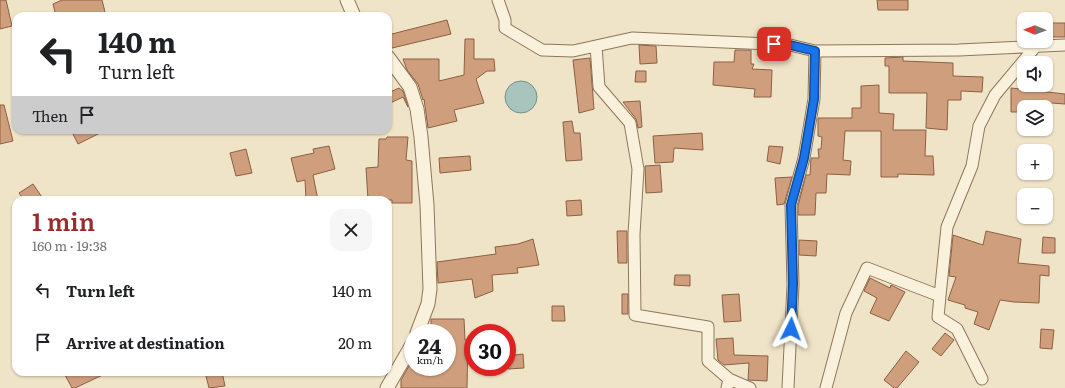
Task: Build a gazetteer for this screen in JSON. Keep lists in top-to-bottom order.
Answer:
{
  "north": "left",
  "page": {
    "map_buttons": ["+", "−"],
    "turn": ["140 m", "Turn left"],
    "then": "Then",
    "heading": ["1 min", "160 m · 19:38"],
    "list": [
      {
        "name": "Turn left",
        "value": "140 m"
      },
      {
        "name": "Arrive at destination",
        "value": "20 m"
      }
    ],
    "speed": "24 km/h",
    "limit": "30"
  }
}
